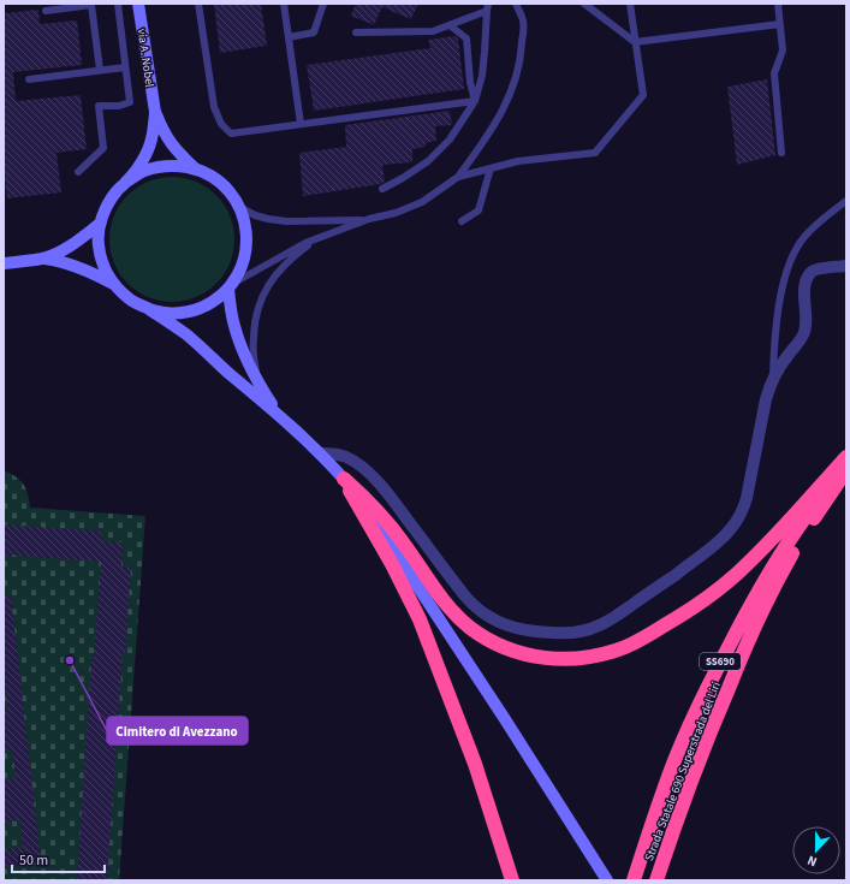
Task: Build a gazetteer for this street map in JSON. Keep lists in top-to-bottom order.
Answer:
{
  "streets": {
    "highway": ["SS690", "Strada Statale 690 Superstrada del Liri"],
    "main road": ["via A. Nobel"]
  },
  "places": ["Cimitero di Avezzano"],
  "scale_bar": "50 m",
  "north": "bottom"
}
